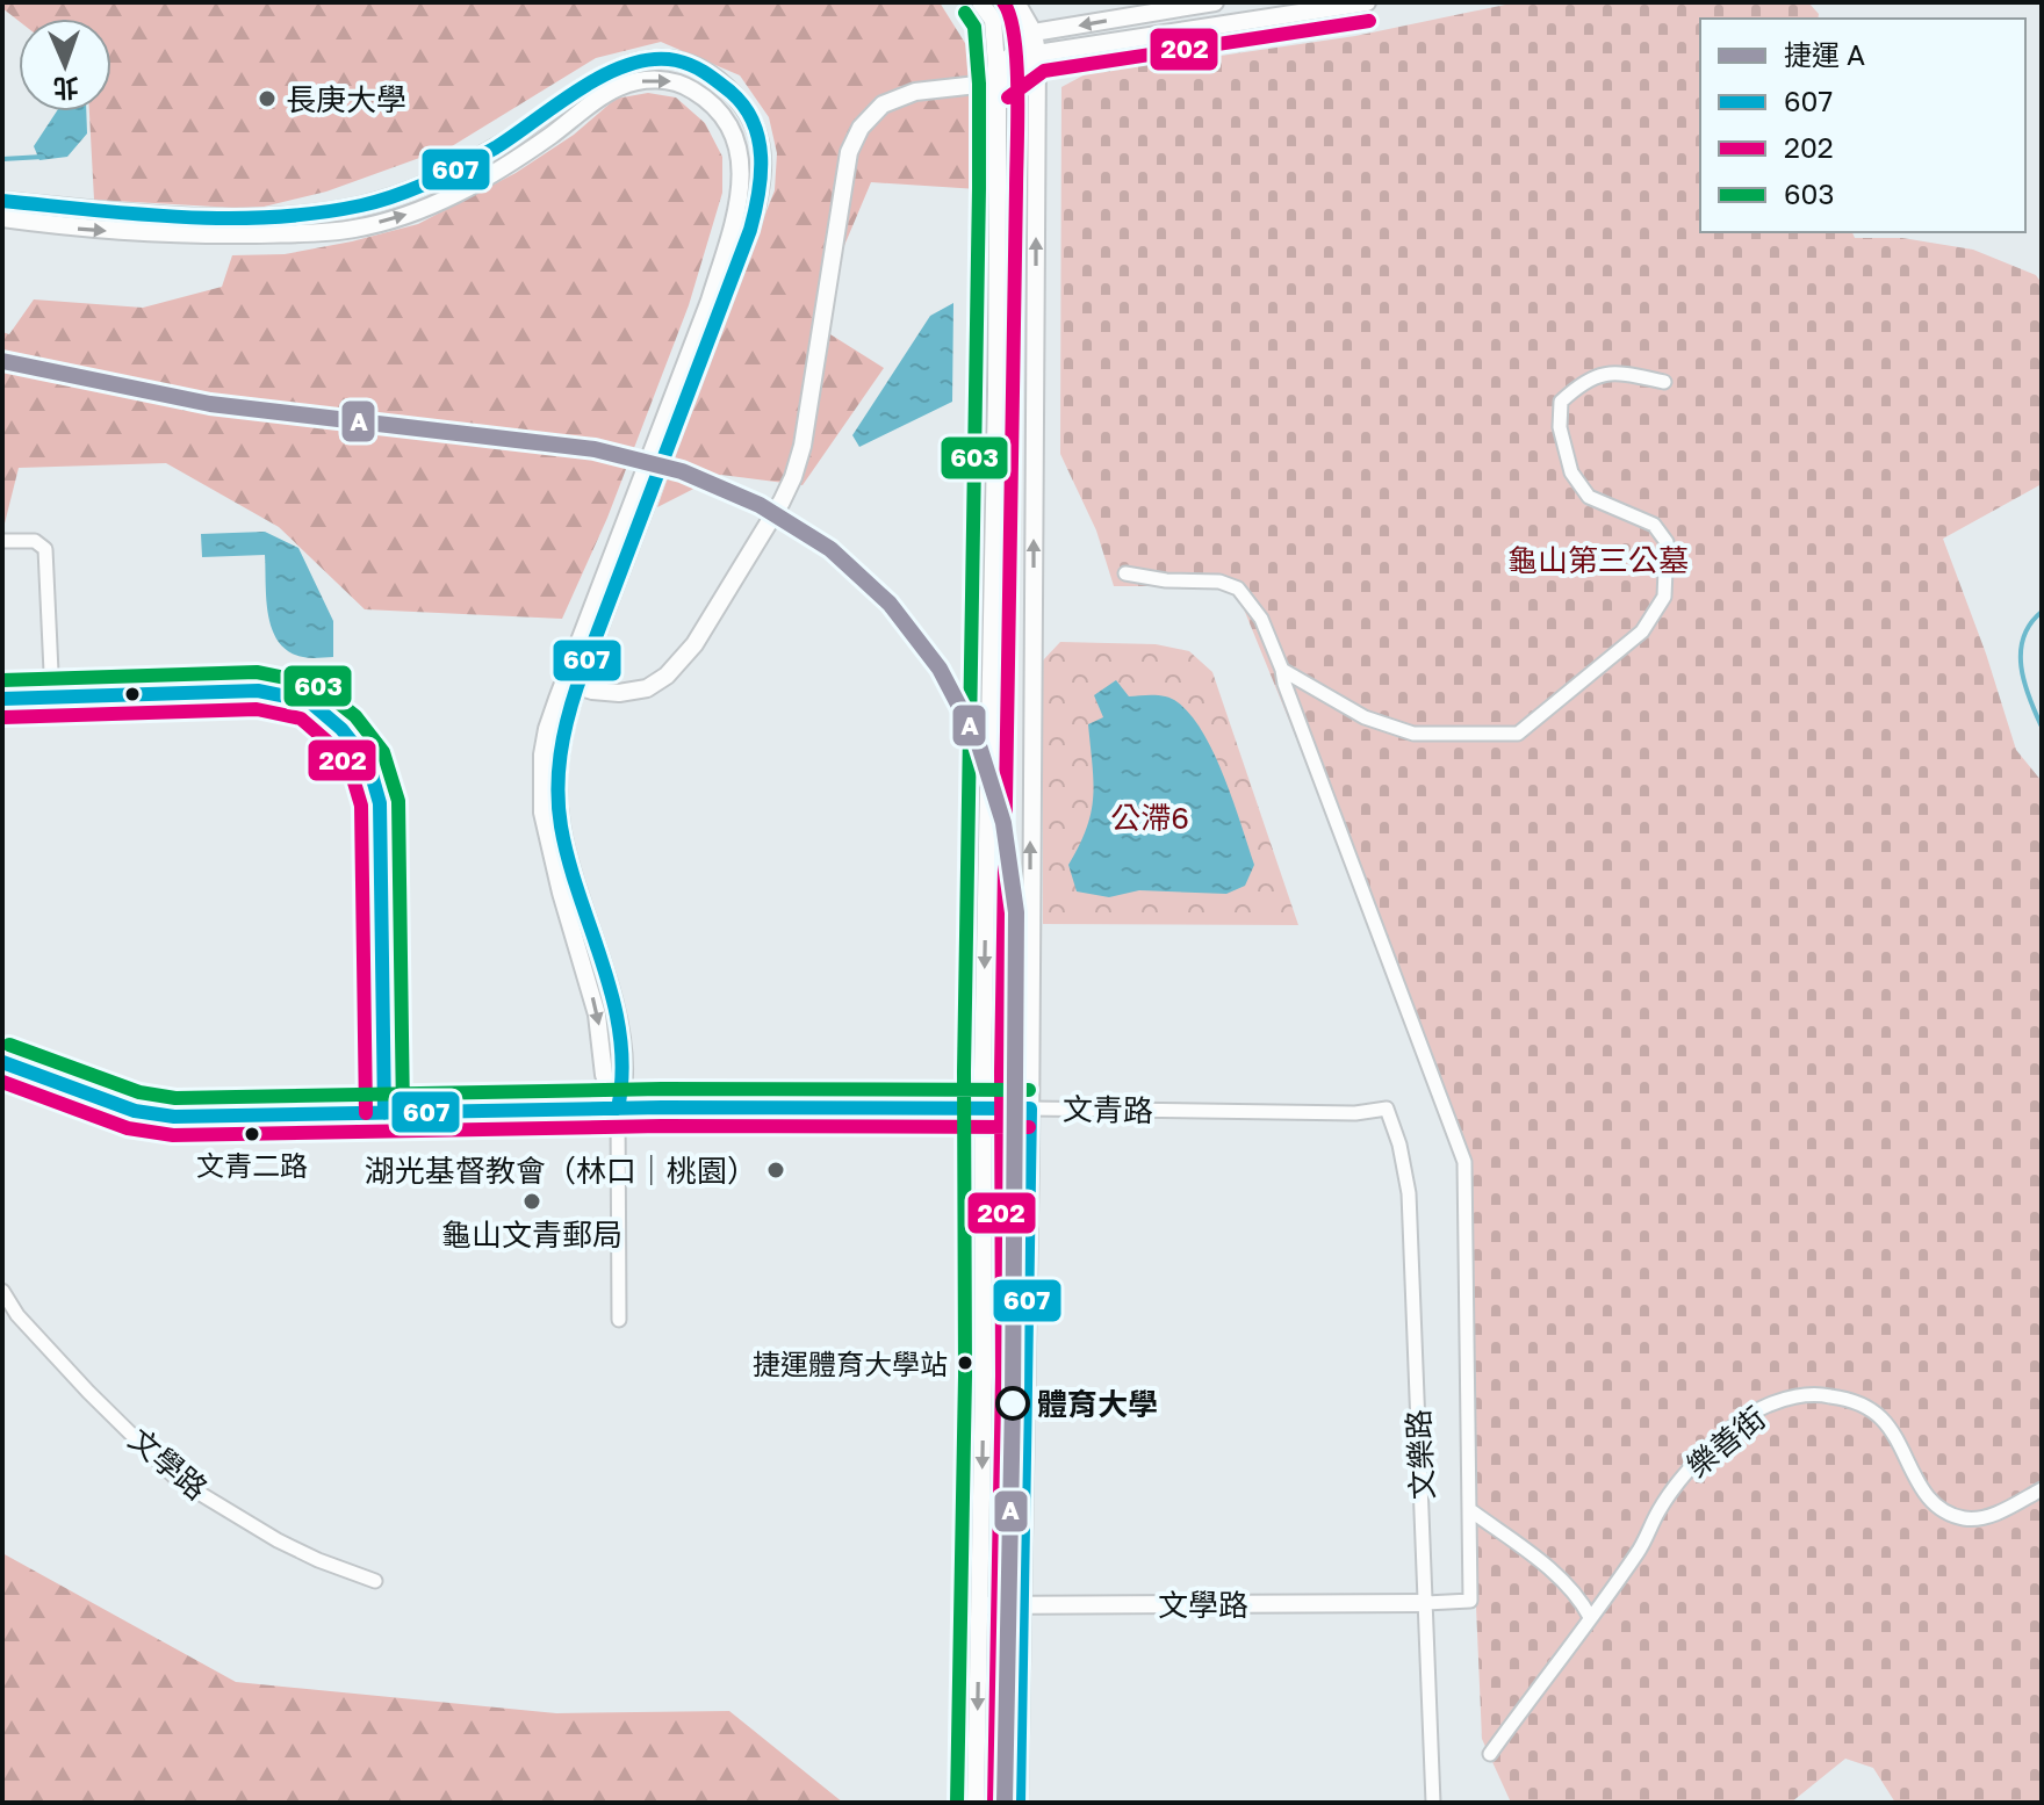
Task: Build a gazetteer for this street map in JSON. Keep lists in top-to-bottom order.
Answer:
{
  "streets": {
    "street": [
      "文青路",
      "樂善街",
      "文樂路",
      "文學路"
    ]
  },
  "crossings": [
    ["文青路", "文樂路"],
    ["文樂路", "文學路"]
  ],
  "parks": ["龜山第三公墓", "公滯6"],
  "places": [
    "長庚大學",
    "文青二路",
    "湖光基督教會（林口｜桃園）",
    "龜山文青郵局",
    "捷運體育大學站",
    "體育大學"
  ],
  "lines": [
    "transit line 202",
    "transit line 603",
    "transit line 607",
    "metro line A"
  ],
  "legend": [
    "捷運 A",
    "607",
    "202",
    "603"
  ],
  "north": "bottom"
}
